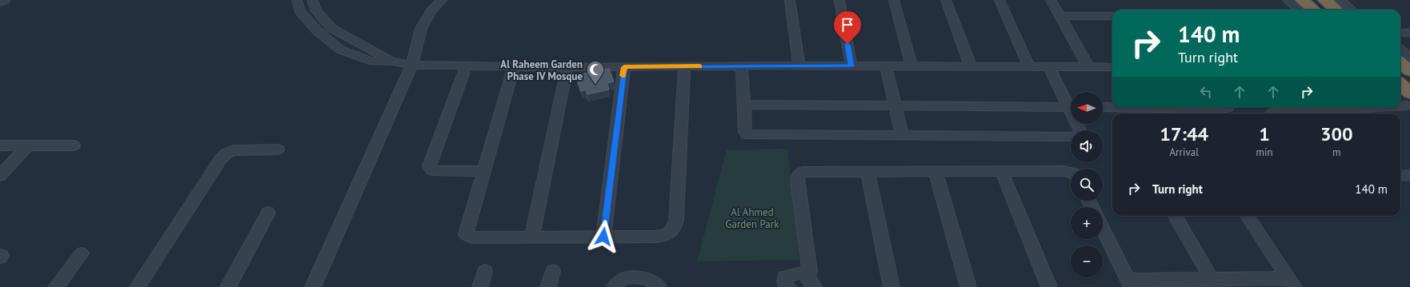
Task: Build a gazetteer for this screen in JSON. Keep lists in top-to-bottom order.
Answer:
{
  "parks": ["Al Ahmed Garden Park"],
  "places": {
    "mosque": ["Al Raheem Garden Phase IV Mosque"]
  },
  "north": "left",
  "page": {
    "turn": ["140 m", "Turn right"],
    "map_buttons": ["+", "−"],
    "eta": [
      "17:44",
      "Arrival",
      "1",
      "min",
      "300",
      "m"
    ],
    "list": [
      {
        "name": "Turn right",
        "value": "140 m"
      }
    ]
  }
}
